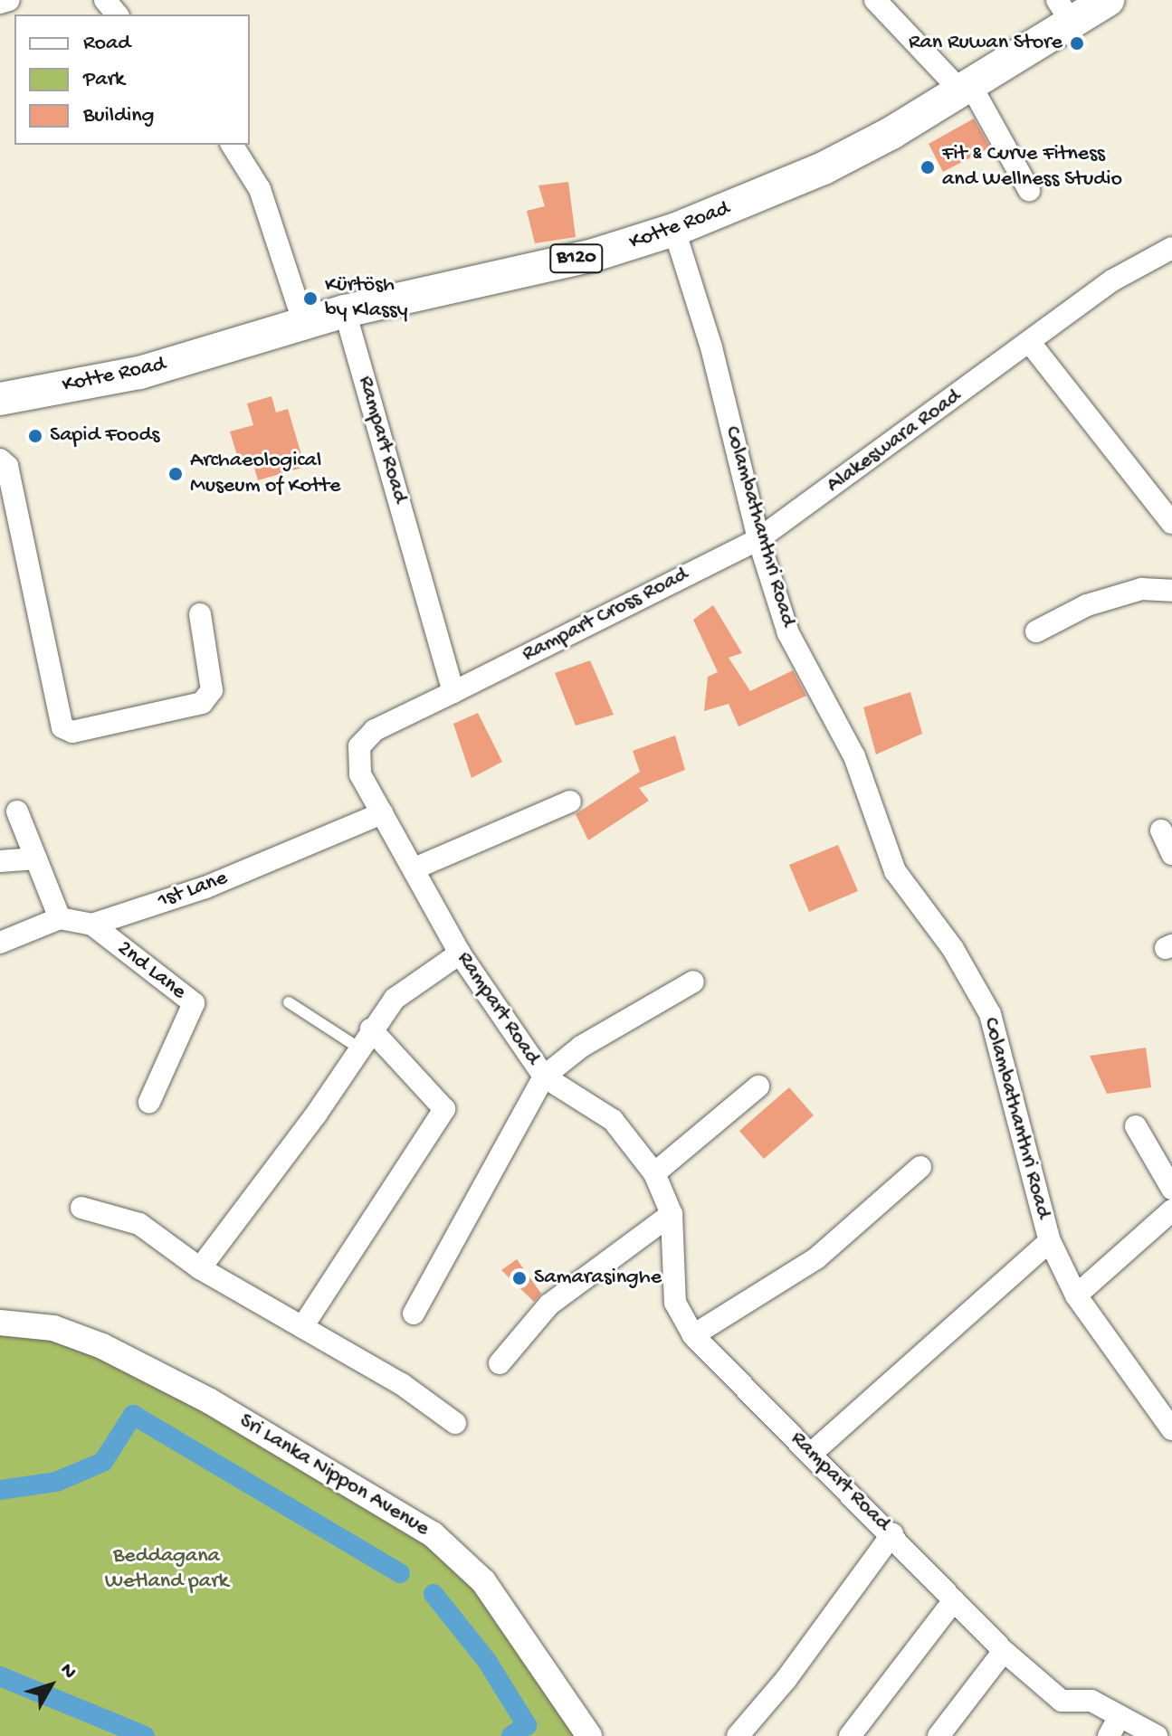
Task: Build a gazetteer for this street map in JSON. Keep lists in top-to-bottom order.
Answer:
{
  "streets": {
    "main road": ["Kotte Road", "B120"],
    "street": [
      "Rampart Road",
      "Alakeswara Road",
      "Colambathanthri Road",
      "Rampart Cross Road",
      "1st Lane",
      "2nd Lane",
      "Sri Lanka Nippon Avenue"
    ]
  },
  "crossings": [
    ["Kotte Road", "Rampart Road"],
    ["Kotte Road", "Colambathanthri Road"],
    ["Rampart Road", "Rampart Cross Road"],
    ["Rampart Road", "1st Lane"],
    ["Alakeswara Road", "Colambathanthri Road"],
    ["Alakeswara Road", "Rampart Cross Road"],
    ["Colambathanthri Road", "Rampart Cross Road"],
    ["1st Lane", "2nd Lane"]
  ],
  "parks": ["Beddagana Wetland park"],
  "places": [
    "Ran Ruwan Store",
    "Fit & Curve Fitness and Wellness Studio",
    "Kürtösh by Klassy",
    "Sapid Foods",
    "Archaeological Museum of Kotte",
    "Samarasinghe"
  ],
  "legend": ["Road", "Park", "Building"],
  "north": "top right"
}
